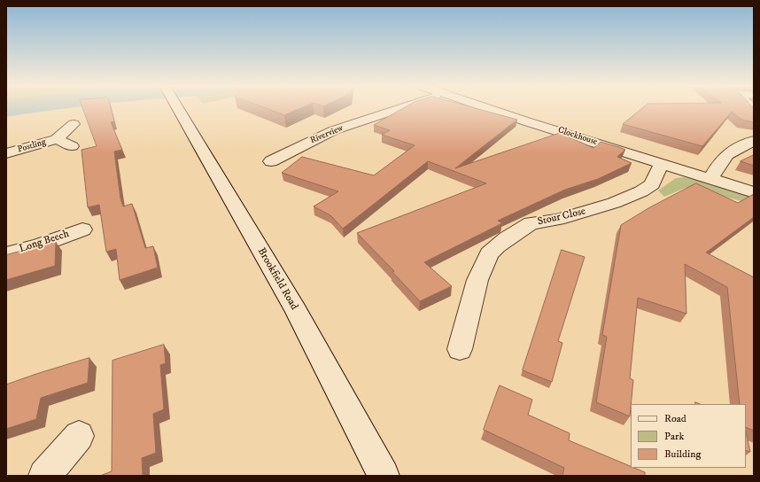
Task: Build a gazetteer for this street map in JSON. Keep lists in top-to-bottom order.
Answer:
{
  "streets": {
    "street": [
      "Riverview",
      "Clockhouse",
      "Postling",
      "Stour Close",
      "Long Beech",
      "Brookfield Road"
    ]
  },
  "crossings": [
    ["Clockhouse", "Stour Close"]
  ],
  "legend": ["Road", "Park", "Building"]
}
